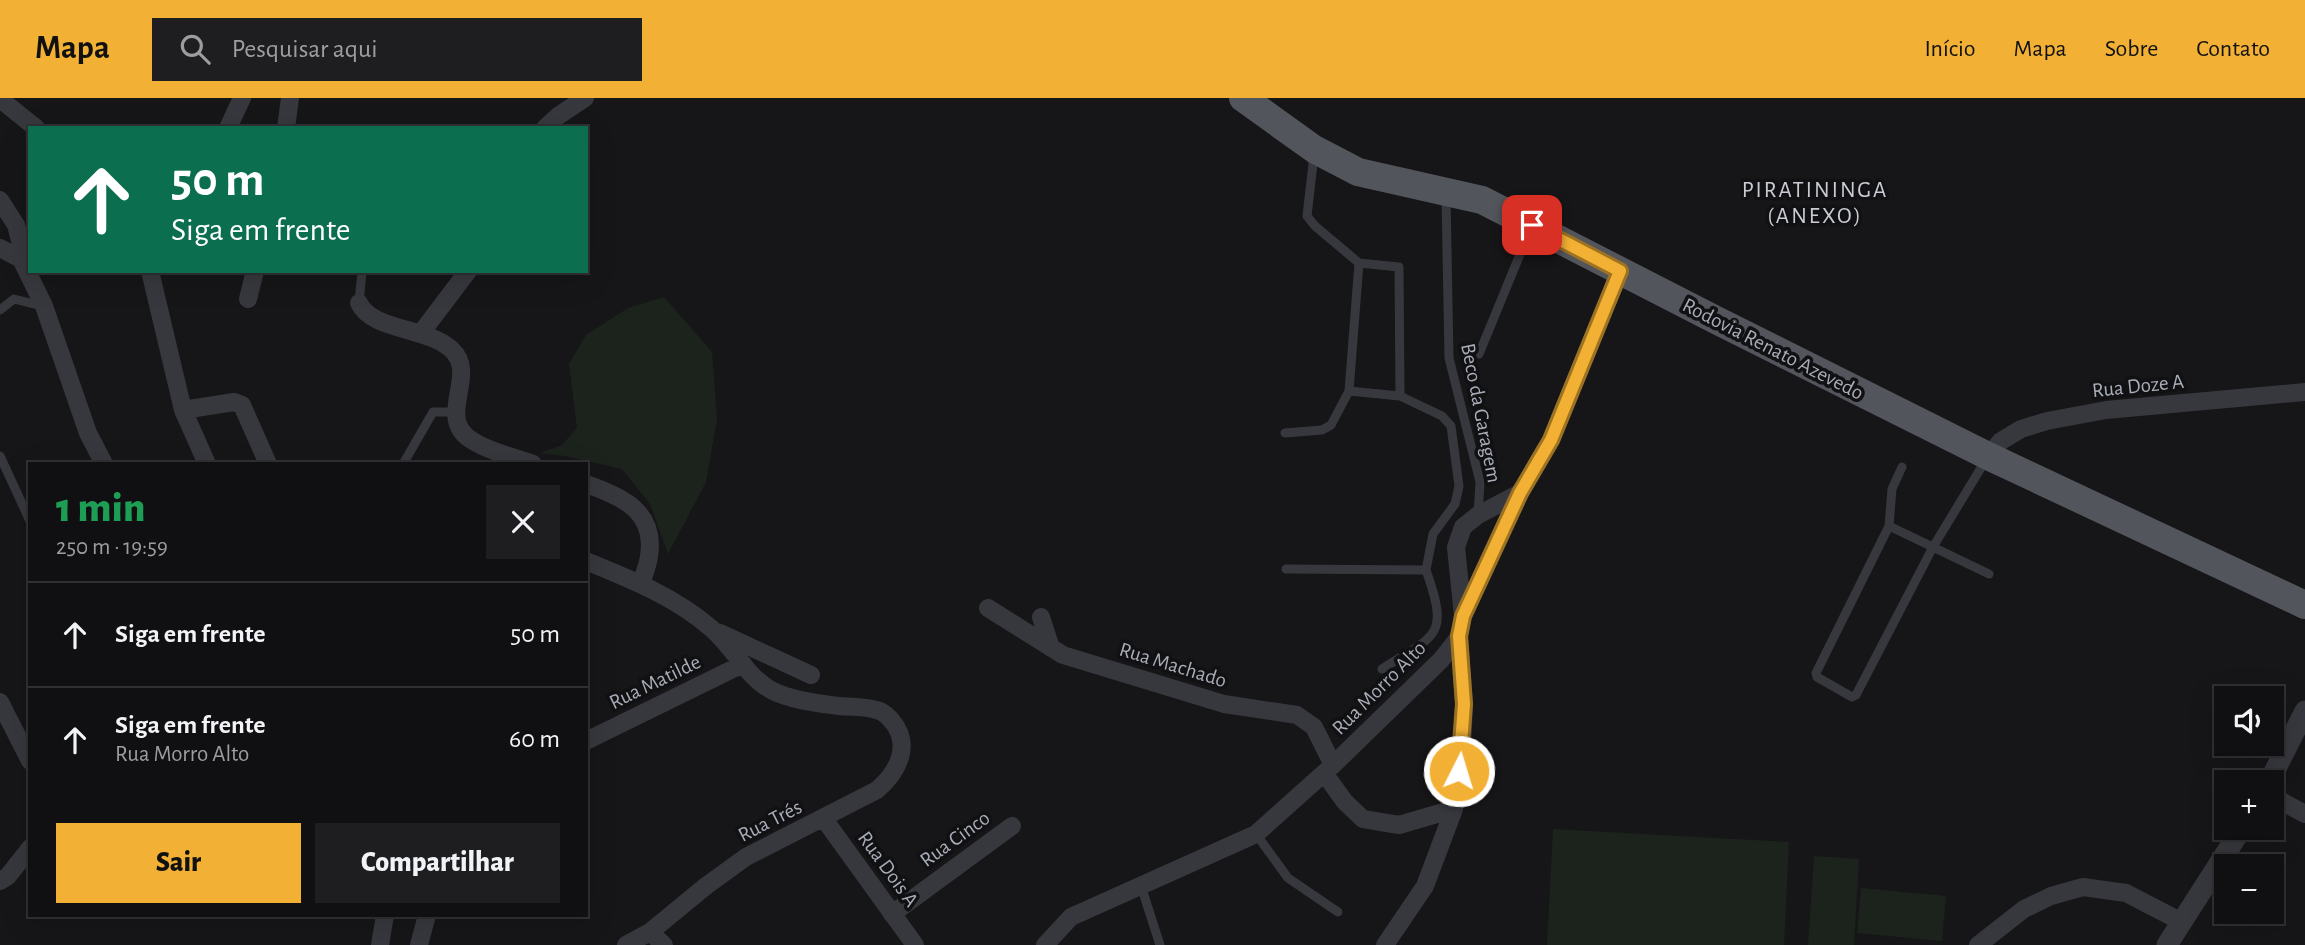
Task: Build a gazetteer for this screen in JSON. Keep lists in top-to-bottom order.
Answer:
{
  "streets": {
    "main road": ["Rodovia Renato Azevedo"],
    "street": [
      "Rua Doze A",
      "Rua Machado",
      "Rua Matilde",
      "Rua Morro Alto",
      "Rua Trés",
      "Rua Cinco",
      "Rua Dois A"
    ],
    "lane": ["Beco da Garagem"]
  },
  "crossings": [
    ["Rodovia Renato Azevedo", "Rua Doze A"],
    ["Rodovia Renato Azevedo", "Beco da Garagem"],
    ["Beco da Garagem", "Rua Morro Alto"],
    ["Rua Machado", "Rua Morro Alto"],
    ["Rua Matilde", "Rua Trés"],
    ["Rua Trés", "Rua Dois A"],
    ["Rua Cinco", "Rua Dois A"]
  ],
  "districts": ["PIRATININGA (ANEXO)"],
  "page": {
    "header": "Mapa",
    "search": "Pesquisar aqui",
    "nav": [
      "Início",
      "Mapa",
      "Sobre",
      "Contato"
    ],
    "turn": ["50 m", "Siga em frente"],
    "heading": ["1 min", "250 m · 19:59"],
    "list": [
      {
        "name": "Siga em frente",
        "value": "50 m"
      },
      {
        "name": "Siga em frente",
        "note": "Rua Morro Alto",
        "value": "60 m"
      }
    ],
    "map_buttons": ["+", "−"],
    "buttons": ["Sair", "Compartilhar"]
  }
}
